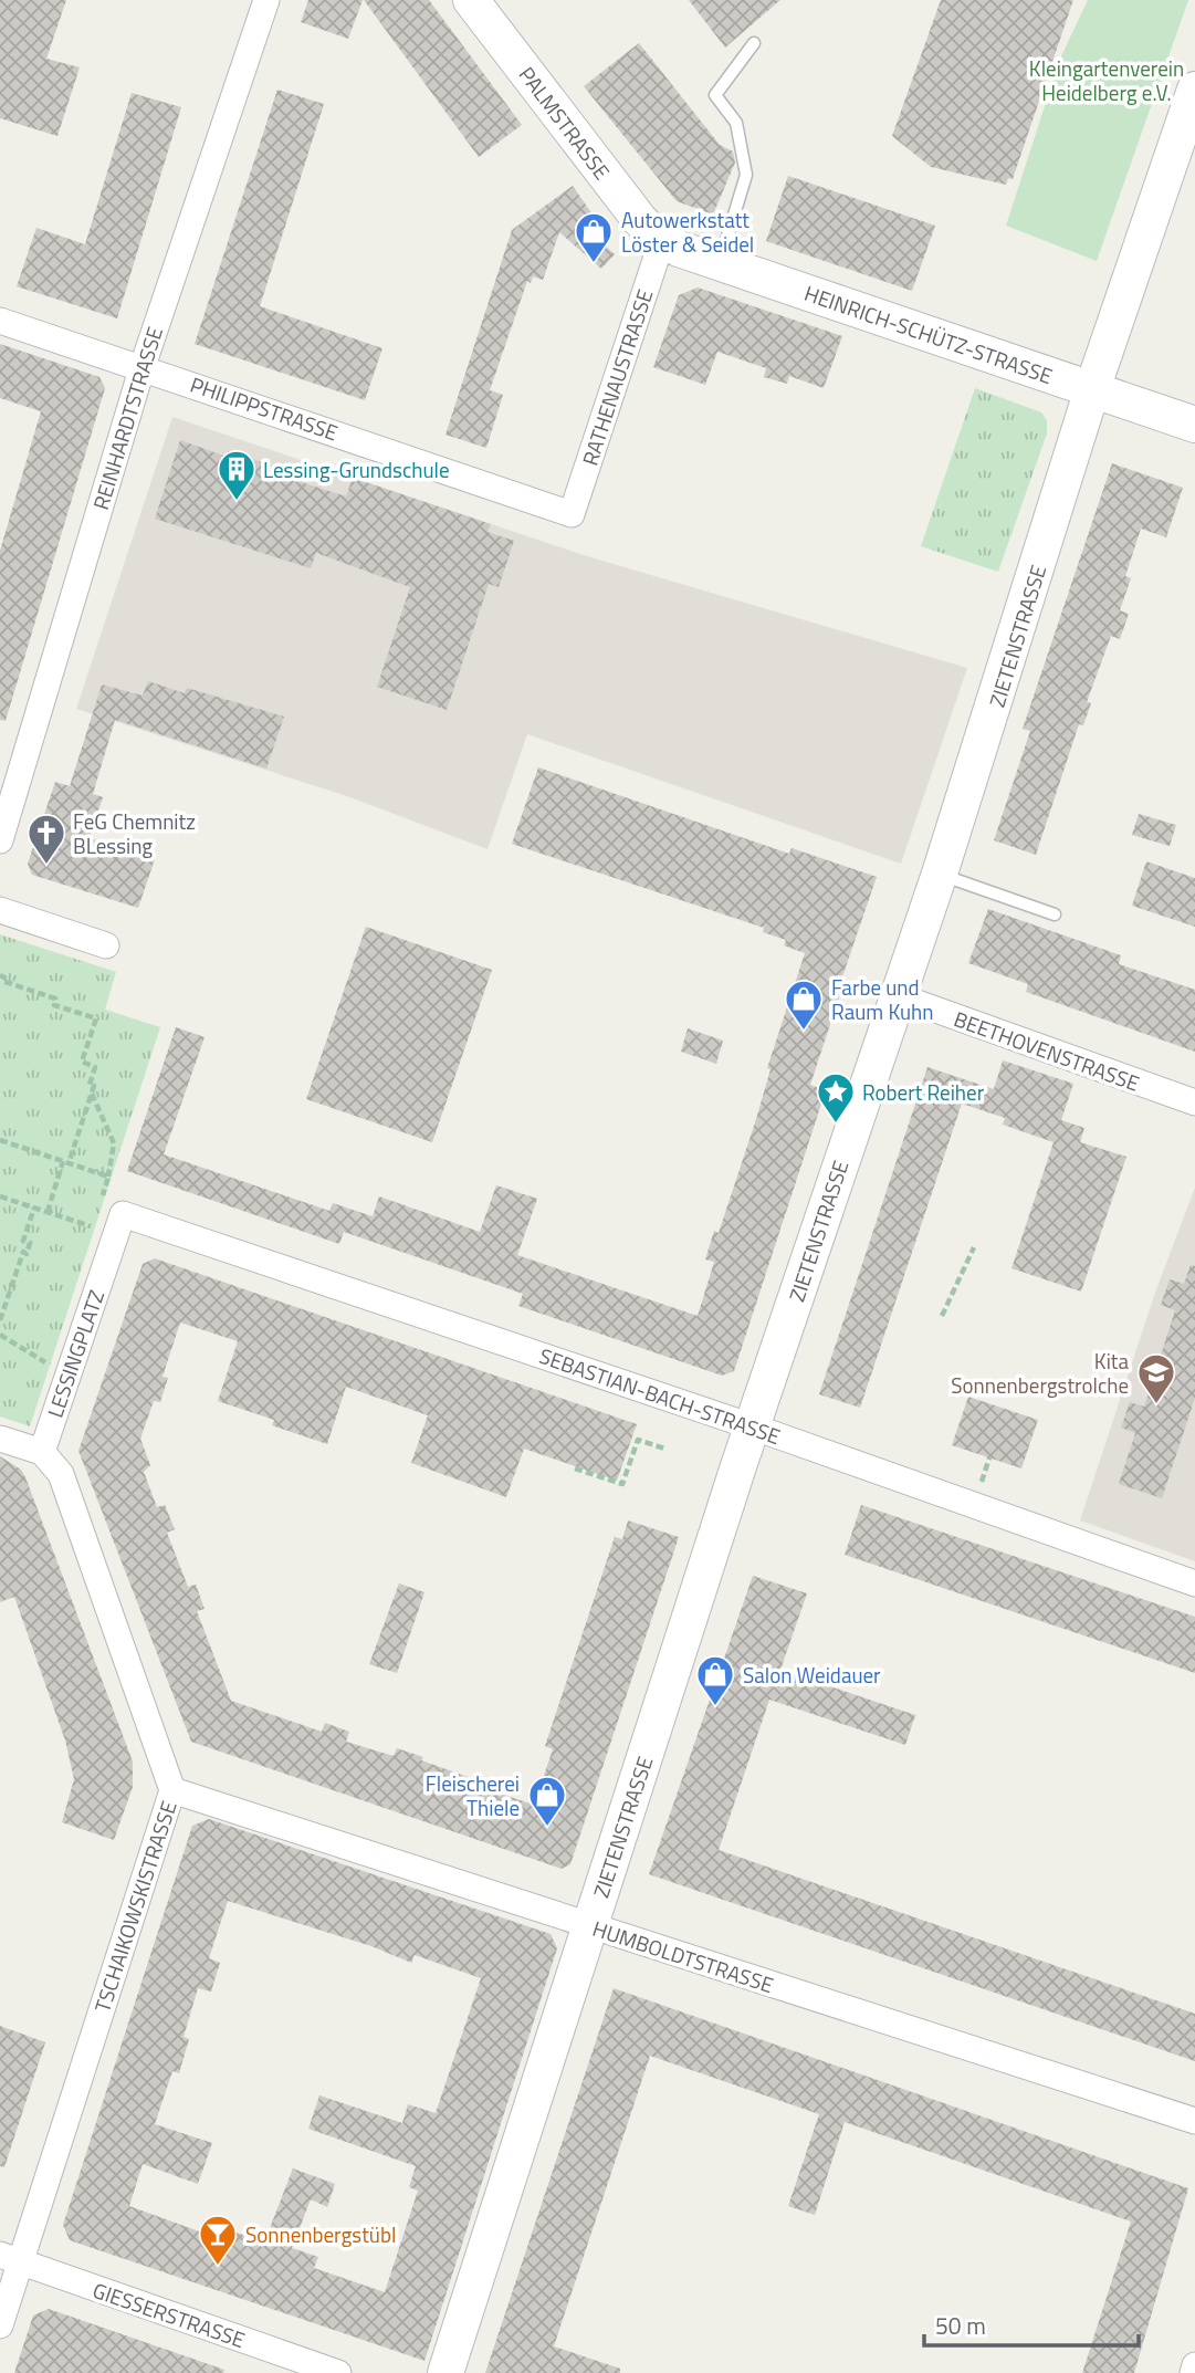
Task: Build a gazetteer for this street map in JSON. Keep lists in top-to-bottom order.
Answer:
{
  "streets": {
    "street": [
      "PALMSTRASSE",
      "HEINRICH-SCHÜTZ-STRASSE",
      "RATHENAUSTRASSE",
      "PHILIPPSTRASSE",
      "REINHARDTSTRASSE",
      "ZIETENSTRASSE",
      "BEETHOVENSTRASSE",
      "LESSINGPLATZ",
      "SEBASTIAN-BACH-STRASSE",
      "TSCHAIKOWSKISTRASSE",
      "HUMBOLDTSTRASSE",
      "GIESSERSTRASSE"
    ]
  },
  "crossings": [
    ["PALMSTRASSE", "HEINRICH-SCHÜTZ-STRASSE"],
    ["PALMSTRASSE", "RATHENAUSTRASSE"],
    ["HEINRICH-SCHÜTZ-STRASSE", "RATHENAUSTRASSE"],
    ["HEINRICH-SCHÜTZ-STRASSE", "ZIETENSTRASSE"],
    ["RATHENAUSTRASSE", "PHILIPPSTRASSE"],
    ["PHILIPPSTRASSE", "REINHARDTSTRASSE"],
    ["ZIETENSTRASSE", "BEETHOVENSTRASSE"],
    ["ZIETENSTRASSE", "SEBASTIAN-BACH-STRASSE"],
    ["ZIETENSTRASSE", "HUMBOLDTSTRASSE"],
    ["LESSINGPLATZ", "SEBASTIAN-BACH-STRASSE"],
    ["LESSINGPLATZ", "TSCHAIKOWSKISTRASSE"],
    ["TSCHAIKOWSKISTRASSE", "HUMBOLDTSTRASSE"],
    ["TSCHAIKOWSKISTRASSE", "GIESSERSTRASSE"]
  ],
  "parks": ["Kleingartenverein Heidelberg e.V."],
  "places": {
    "shop": [
      "Autowerkstatt Löster & Seidel",
      "Farbe und Raum Kuhn",
      "Salon Weidauer",
      "Fleischerei Thiele"
    ],
    "building": ["Lessing-Grundschule"],
    "church": ["FeG Chemnitz BLessing"],
    "place": ["Robert Reiher"],
    "school or university": ["Kita Sonnenbergstrolche"],
    "bar": ["Sonnenbergstübl"]
  },
  "scale_bar": "50 m"
}
